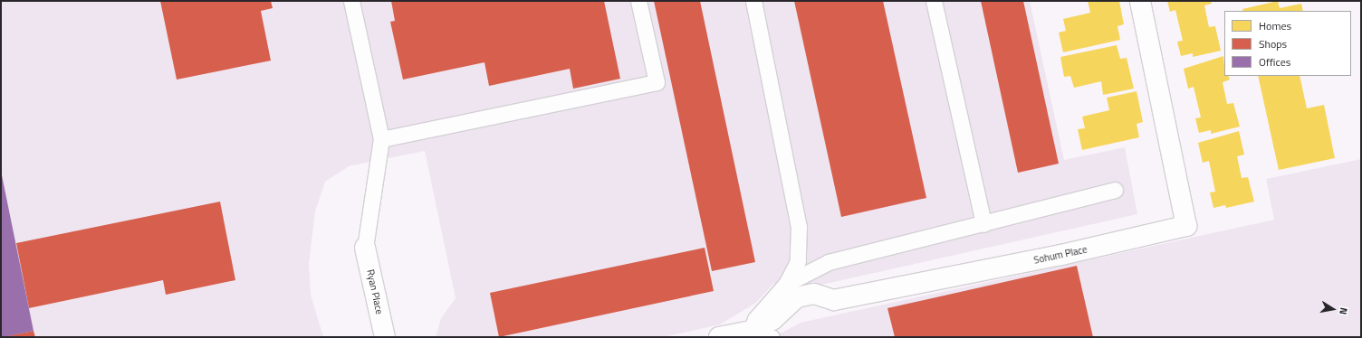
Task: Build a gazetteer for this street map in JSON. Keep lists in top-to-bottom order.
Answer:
{
  "streets": {
    "street": ["Sohum Place", "Ryan Place"]
  },
  "legend": ["Homes", "Shops", "Offices"],
  "north": "right"
}
